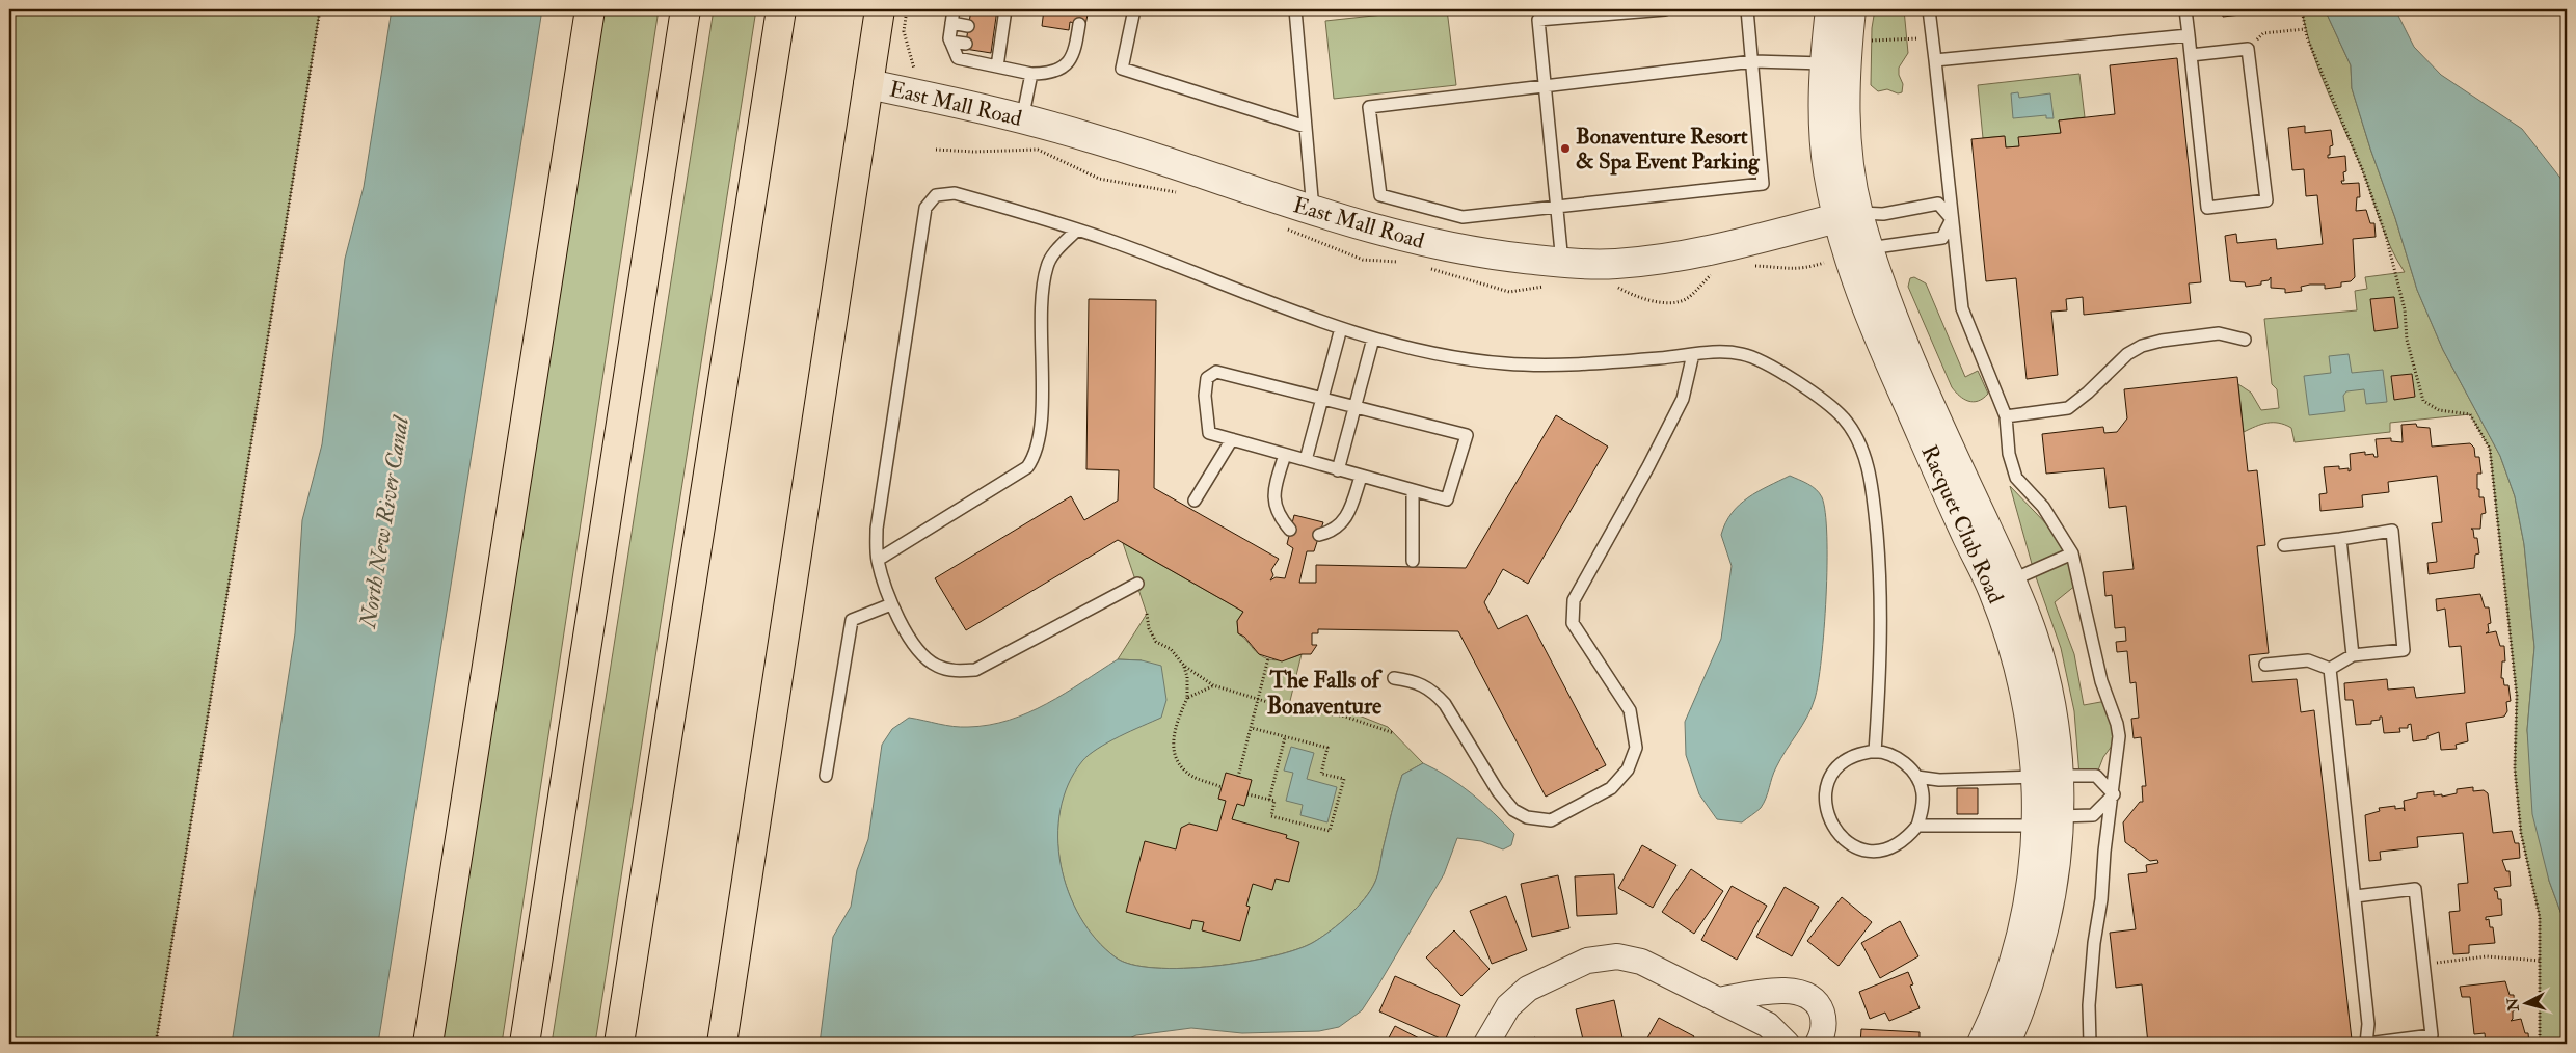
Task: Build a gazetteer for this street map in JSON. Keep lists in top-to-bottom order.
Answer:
{
  "streets": {
    "street": ["East Mall Road", "Racquet Club Road"]
  },
  "crossings": [
    ["East Mall Road", "Racquet Club Road"]
  ],
  "districts": ["The Falls of Bonaventure"],
  "water": ["North New River Canal"],
  "places": ["Bonaventure Resort & Spa Event Parking"],
  "north": "left"
}
